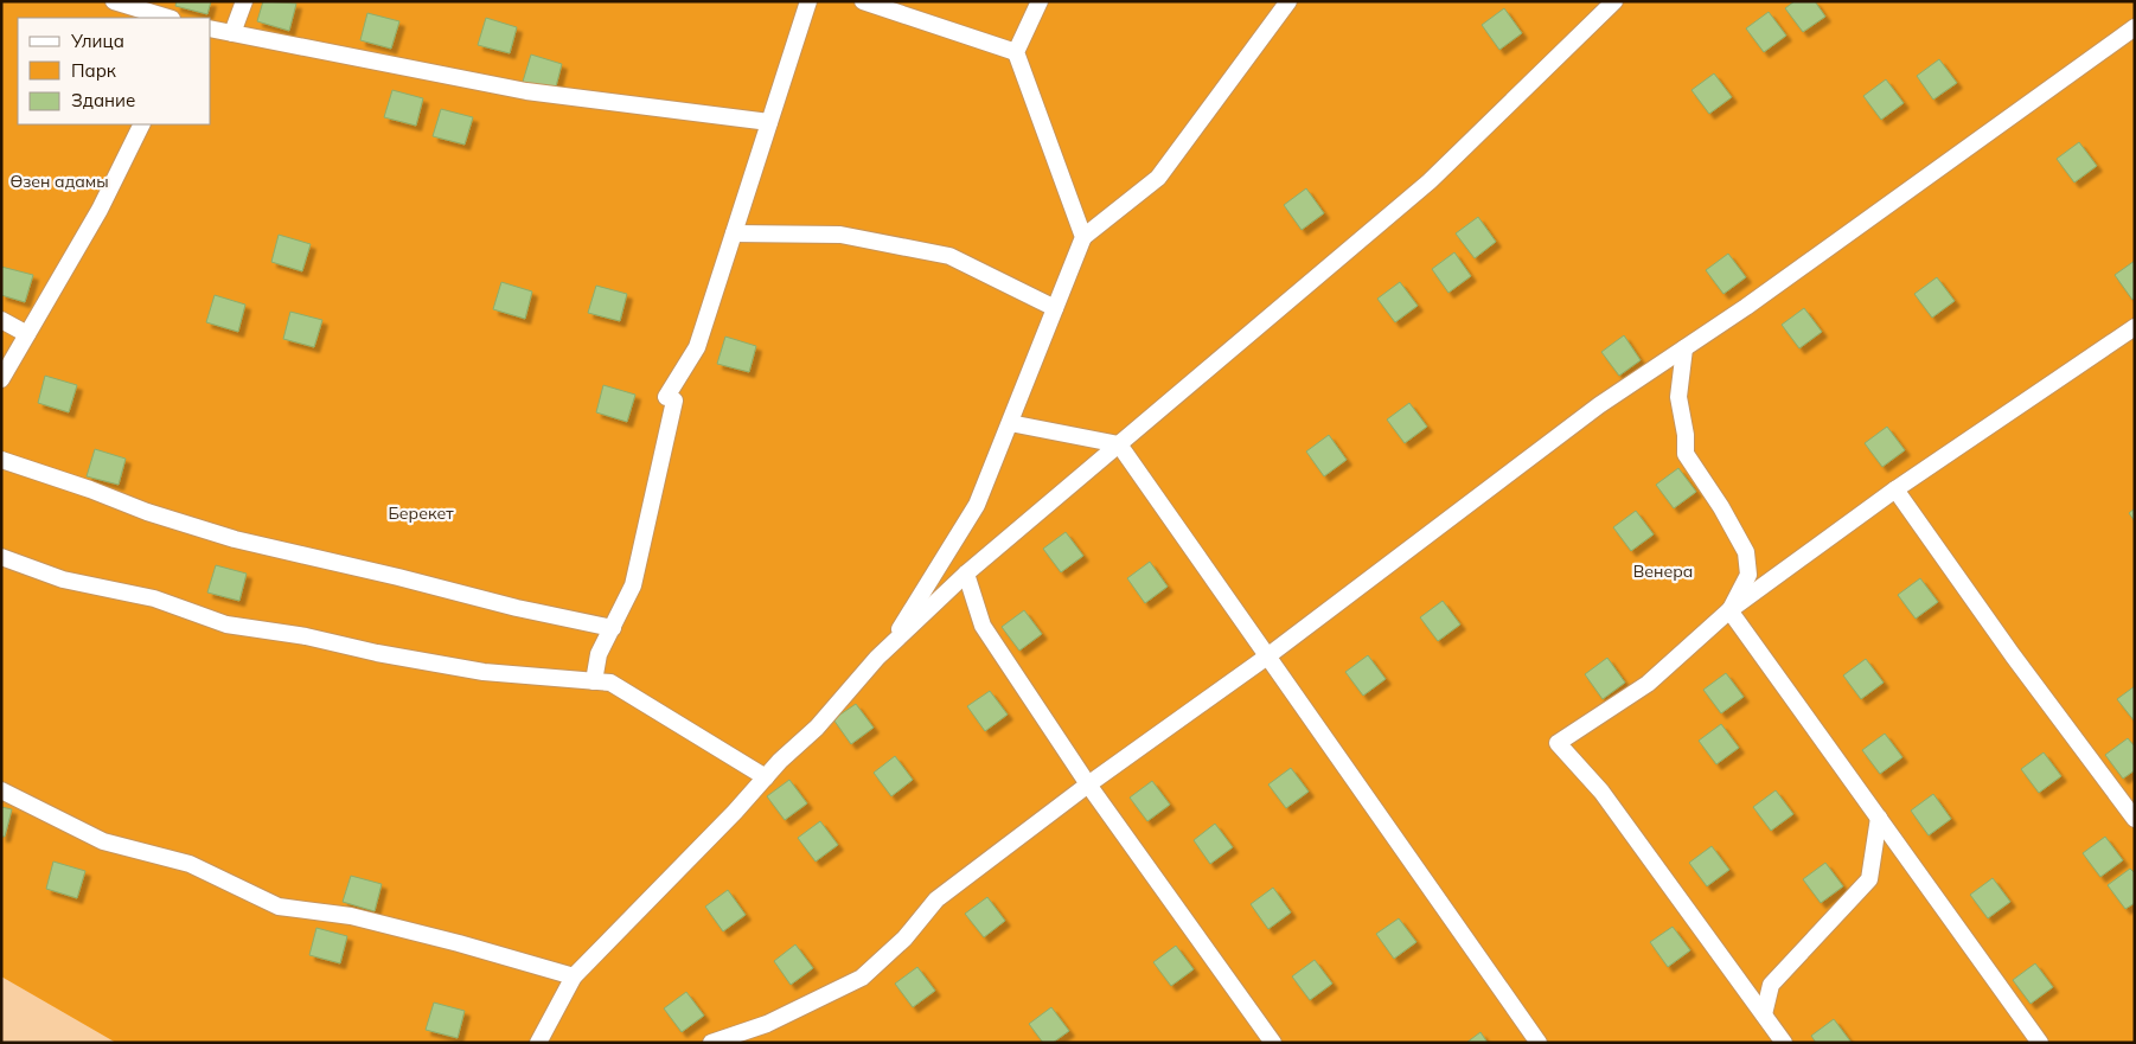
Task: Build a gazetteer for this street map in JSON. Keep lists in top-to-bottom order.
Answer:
{
  "parks": ["Өзен адамы", "Берекет", "Венера"],
  "legend": ["Улица", "Парк", "Здание"]
}
